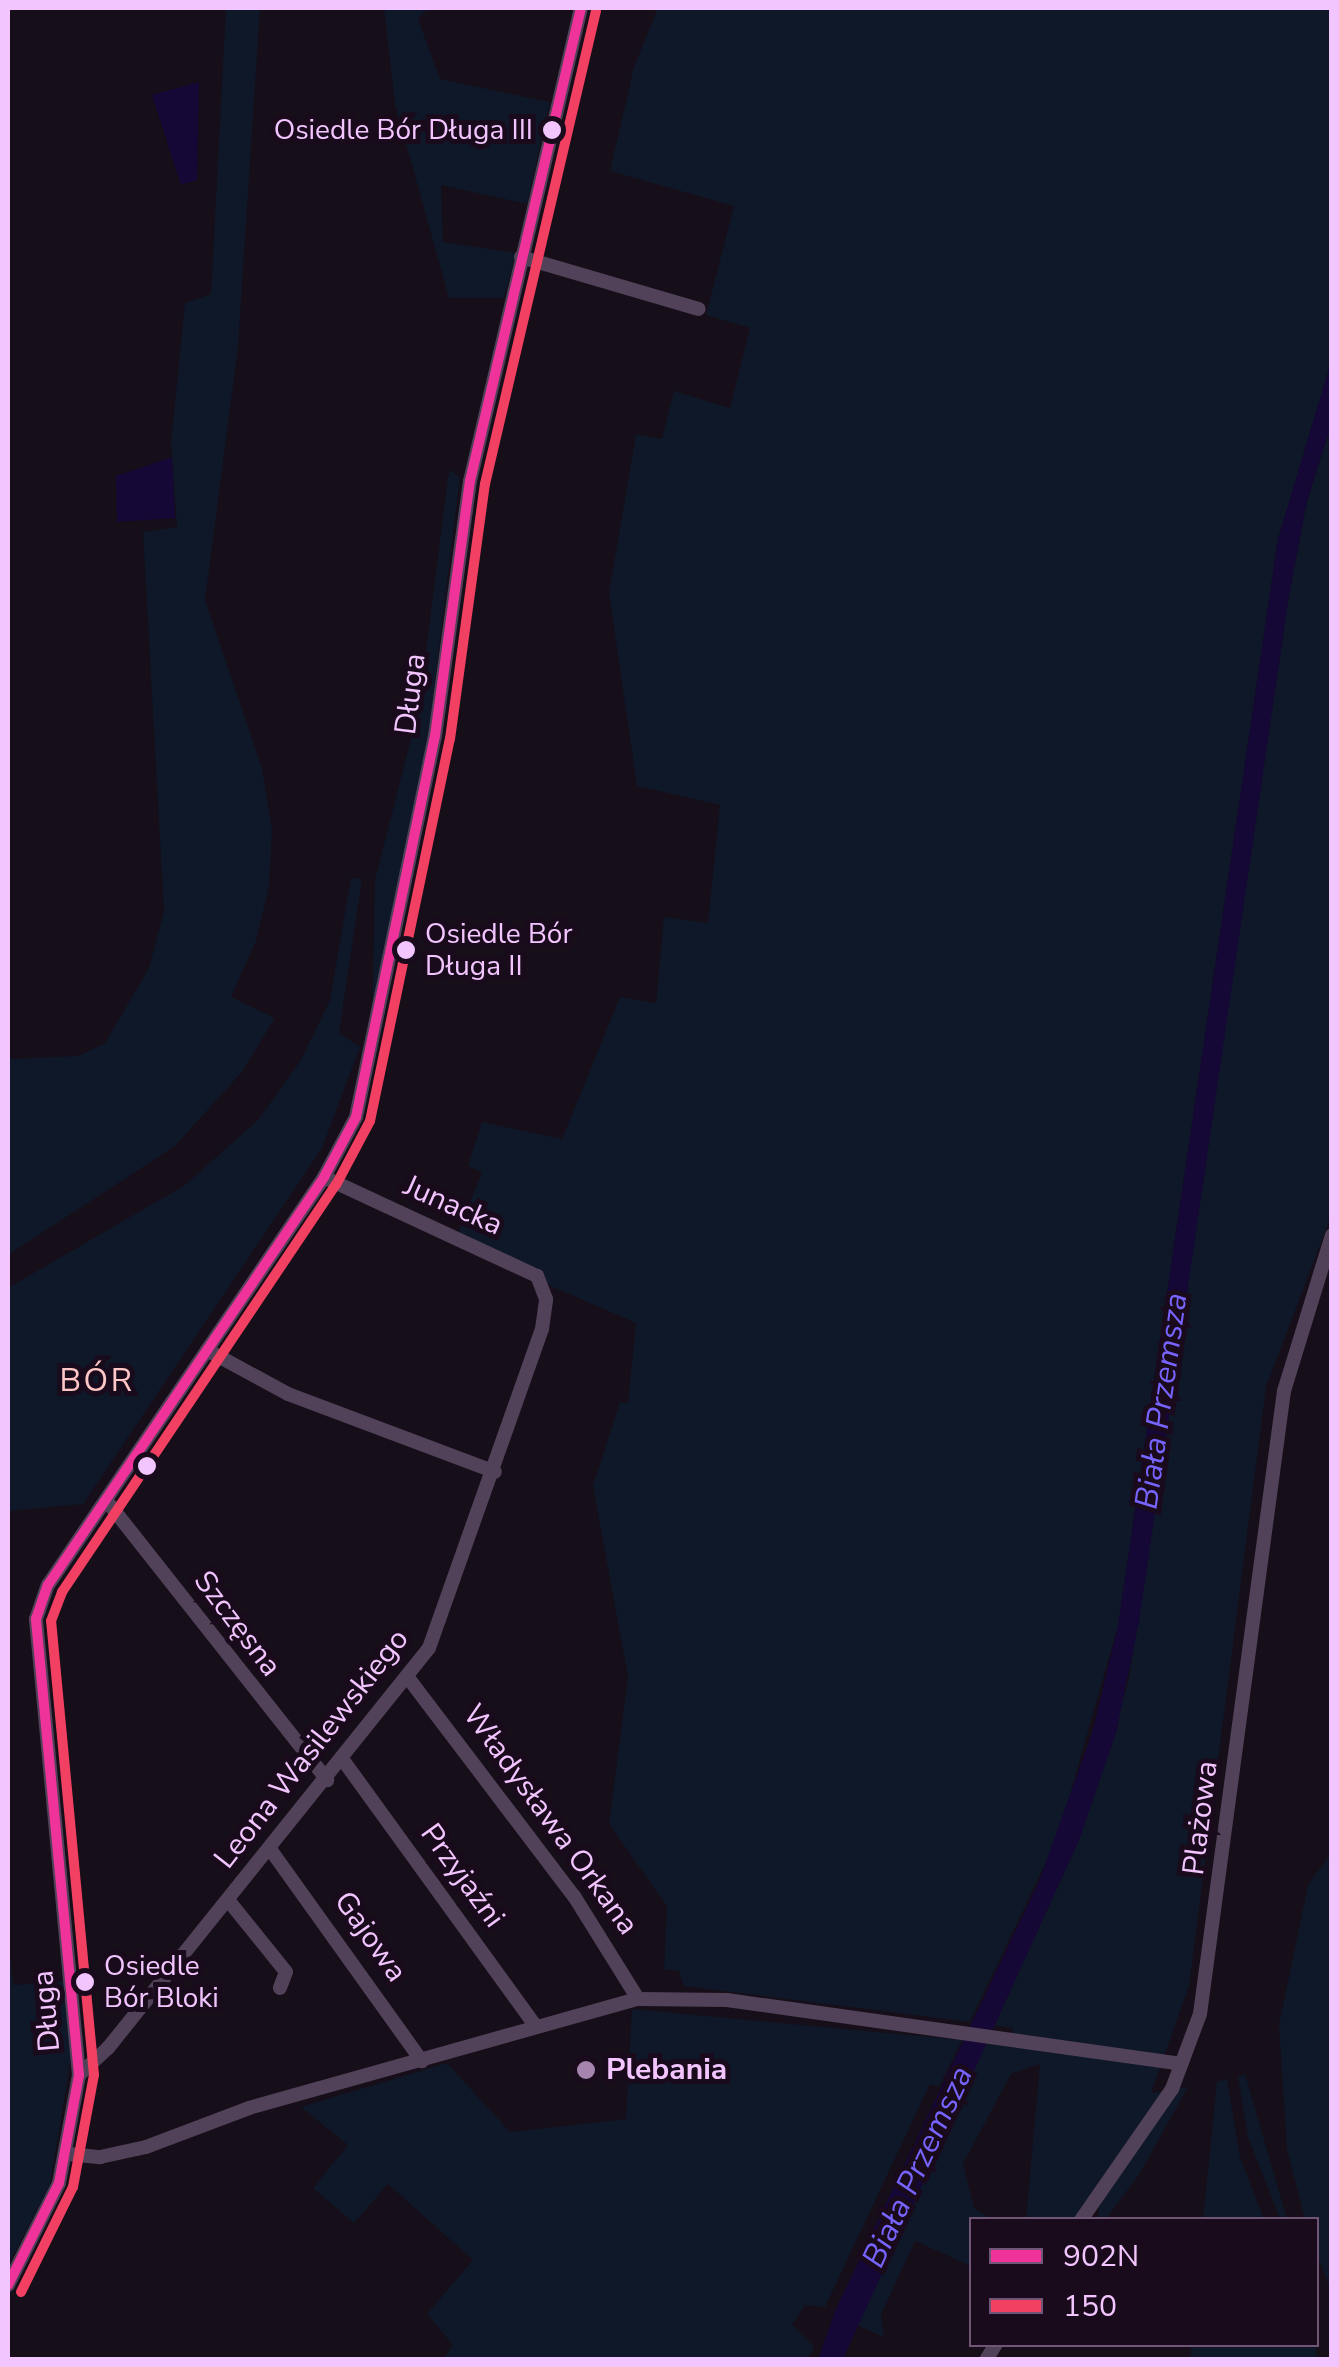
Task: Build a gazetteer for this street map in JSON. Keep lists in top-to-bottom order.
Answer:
{
  "streets": {
    "street": [
      "Długa",
      "Junacka",
      "Szczęsna",
      "Leona Wasilewskiego",
      "Plażowa",
      "Władysława Orkana",
      "Przyjaźni",
      "Gajowa"
    ]
  },
  "crossings": [
    ["Długa", "Junacka"],
    ["Długa", "Szczęsna"],
    ["Długa", "Leona Wasilewskiego"],
    ["Junacka", "Leona Wasilewskiego"],
    ["Szczęsna", "Leona Wasilewskiego"],
    ["Leona Wasilewskiego", "Władysława Orkana"],
    ["Leona Wasilewskiego", "Przyjaźni"],
    ["Leona Wasilewskiego", "Gajowa"]
  ],
  "districts": ["BÓR"],
  "water": ["Biała Przemsza"],
  "places": [
    "Osiedle Bór Długa III",
    "Osiedle Bór Długa II",
    "Osiedle Bór Bloki",
    "Plebania"
  ],
  "lines": ["transit line 902N", "transit line 150"],
  "legend": ["902N", "150"]
}
